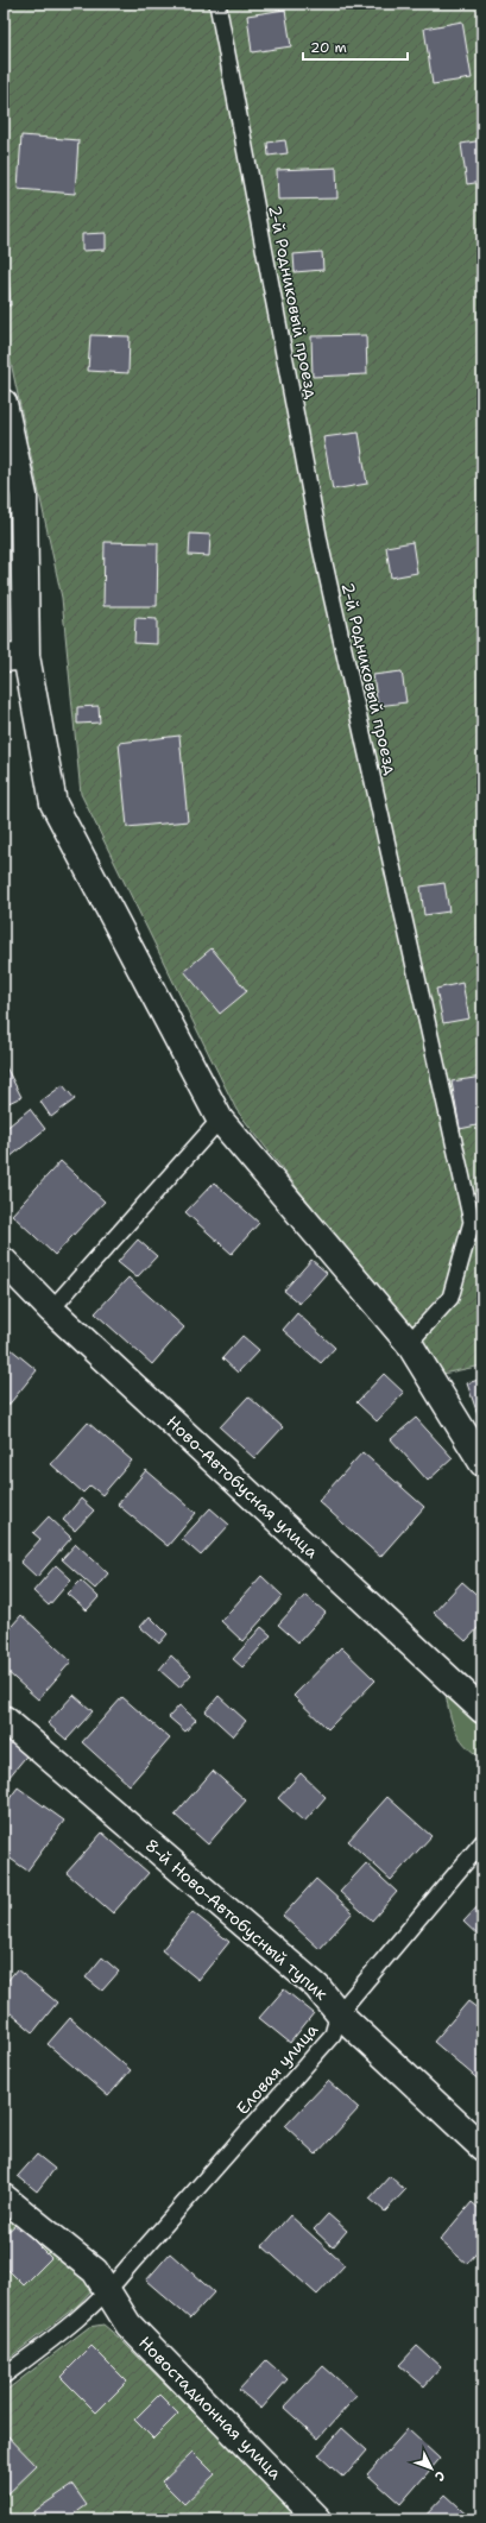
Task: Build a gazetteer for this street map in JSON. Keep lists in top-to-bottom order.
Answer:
{
  "streets": {
    "street": ["Ново-Автобусная улица", "8-й Ново-Автобусный тупик", "Новостадионная улица"],
    "lane": ["2-й Родниковый проезд", "Еловая улица"]
  },
  "crossings": [
    ["8-й Ново-Автобусный тупик", "Еловая улица"],
    ["Еловая улица", "Новостадионная улица"]
  ],
  "scale_bar": "20 m",
  "north": "bottom right"
}
